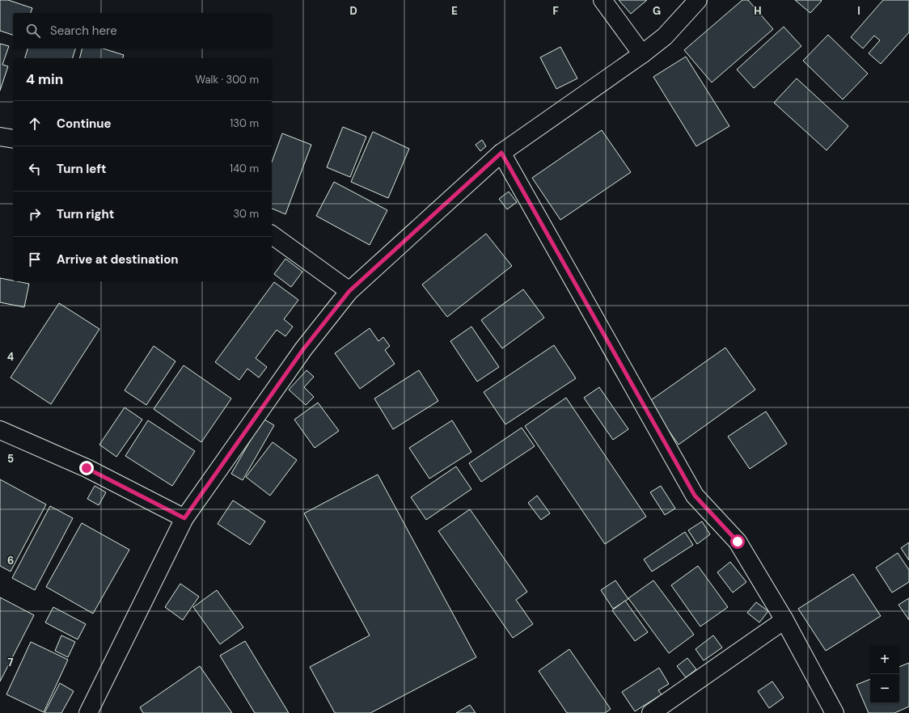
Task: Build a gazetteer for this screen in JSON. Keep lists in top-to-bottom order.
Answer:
{
  "page": {
    "search": "Search here",
    "heading": ["4 min", "Walk · 300 m"],
    "list": [
      ["Continue", "130 m"],
      ["Turn left", "140 m"],
      ["Turn right", "30 m"],
      "Arrive at destination"
    ],
    "map_buttons": ["+", "−"]
  },
  "grid": {
    "columns": [
      "D",
      "E",
      "F",
      "G",
      "H",
      "I"
    ],
    "rows": [
      "4",
      "5",
      "6",
      "7"
    ]
  }
}
